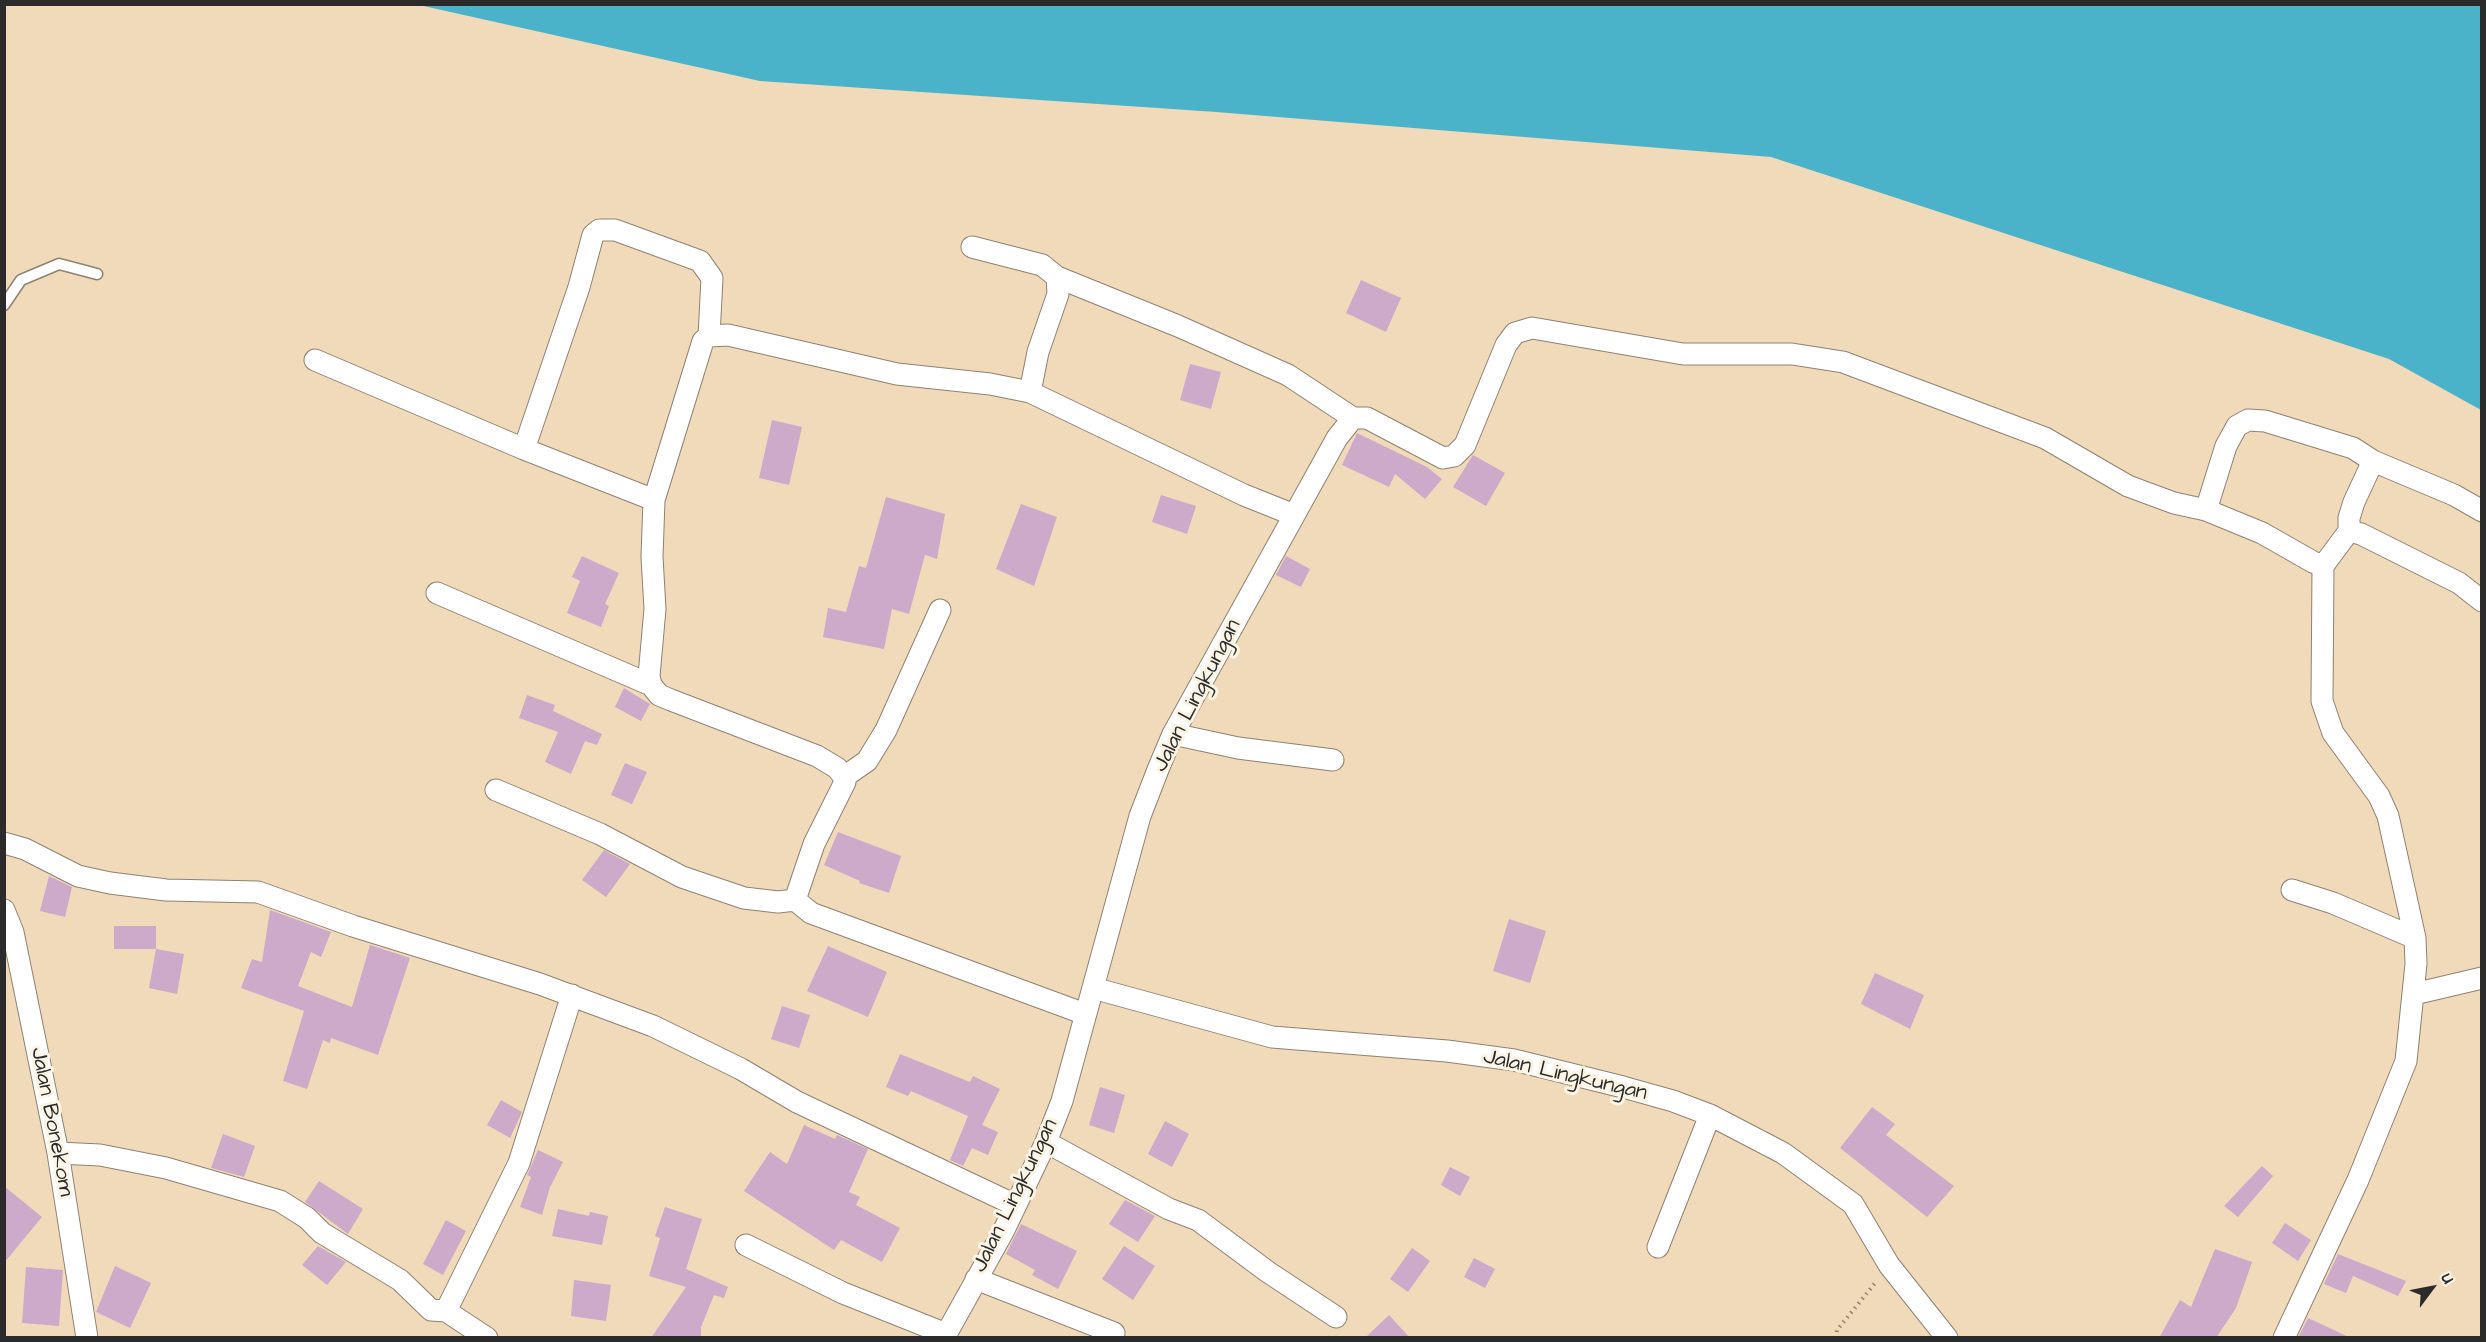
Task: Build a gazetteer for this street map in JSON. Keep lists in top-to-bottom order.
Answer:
{
  "streets": {
    "street": ["Jalan Lingkungan", "Jalan Bonekom"]
  },
  "north": "top right"
}
